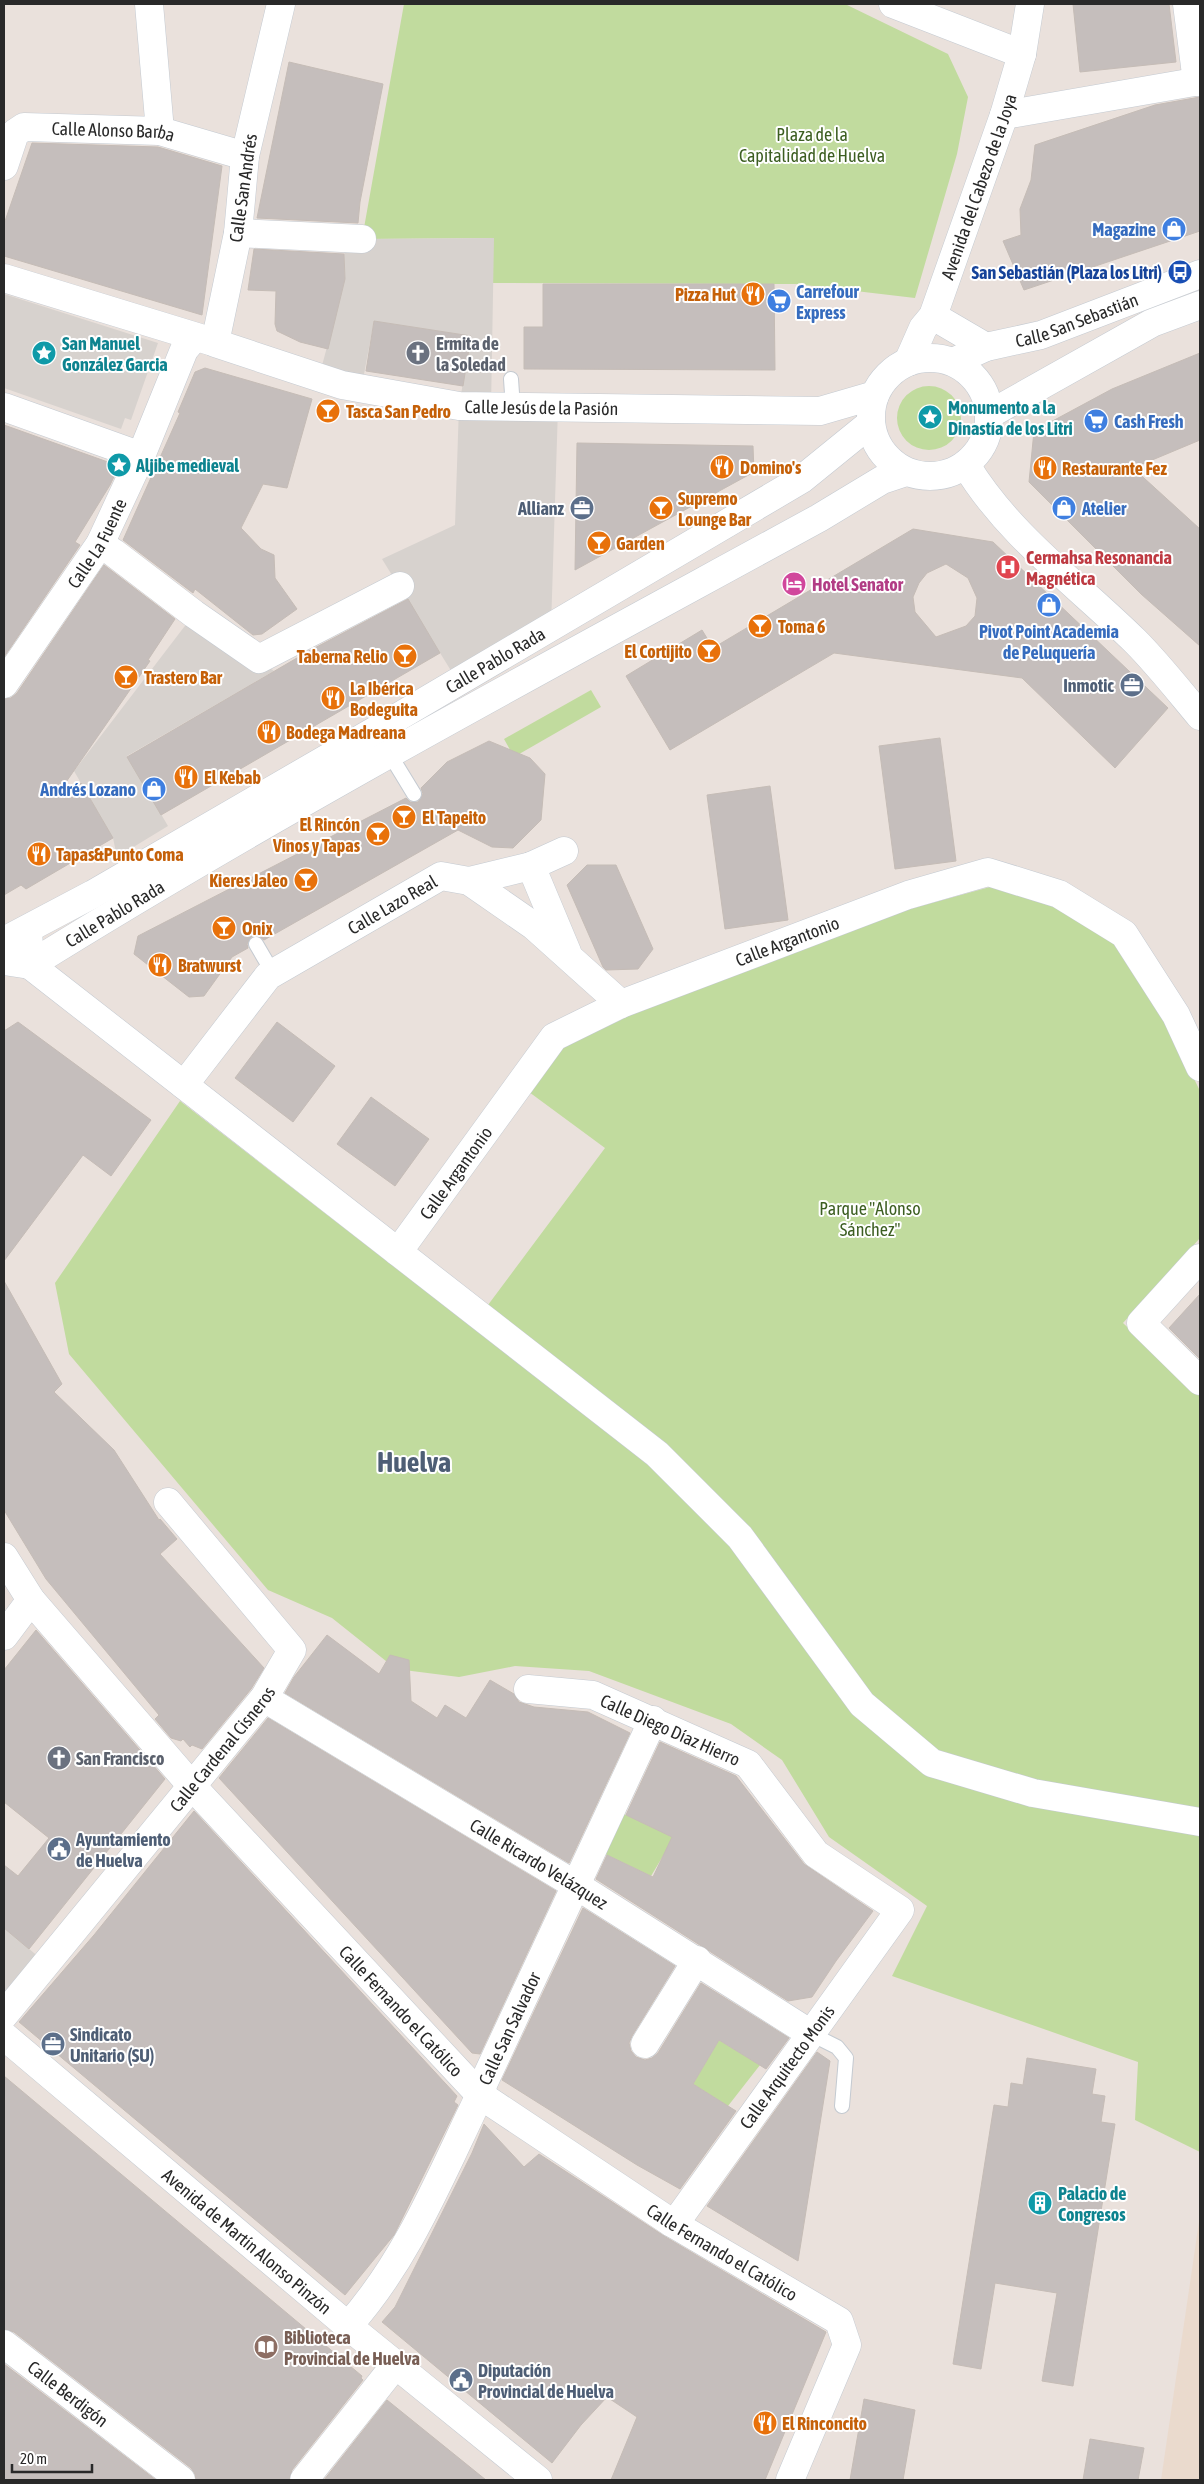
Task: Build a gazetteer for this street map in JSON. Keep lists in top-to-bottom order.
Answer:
{
  "streets": {
    "street": [
      "Calle Alonso Barba",
      "Avenida del Cabezo de la Joya",
      "Calle San Andrés",
      "Calle San Sebastián",
      "Calle Jesús de la Pasión",
      "Calle La Fuente",
      "Calle Pablo Rada",
      "Calle Lazo Real",
      "Calle Argantonio",
      "Calle Diego Díaz Hierro",
      "Calle Cardenal Cisneros",
      "Calle Ricardo Velázquez",
      "Calle Fernando el Católico",
      "Calle San Salvador",
      "Calle Arquitecto Monis",
      "Avenida de Martín Alonso Pinzón",
      "Calle Berdigón"
    ]
  },
  "crossings": [
    ["Calle Alonso Barba", "Calle San Andrés"],
    ["Avenida del Cabezo de la Joya", "Calle San Sebastián"],
    ["Avenida del Cabezo de la Joya", "Calle Jesús de la Pasión"],
    ["Avenida del Cabezo de la Joya", "Calle Pablo Rada"],
    ["Calle San Andrés", "Calle Jesús de la Pasión"],
    ["Calle San Andrés", "Calle La Fuente"],
    ["Calle San Sebastián", "Calle Jesús de la Pasión"],
    ["Calle San Sebastián", "Calle Pablo Rada"],
    ["Calle Jesús de la Pasión", "Calle La Fuente"],
    ["Calle Jesús de la Pasión", "Calle Pablo Rada"],
    ["Calle Lazo Real", "Calle Argantonio"],
    ["Calle Diego Díaz Hierro", "Calle San Salvador"],
    ["Calle Diego Díaz Hierro", "Calle Arquitecto Monis"],
    ["Calle Cardenal Cisneros", "Calle Ricardo Velázquez"],
    ["Calle Cardenal Cisneros", "Calle Fernando el Católico"],
    ["Calle Ricardo Velázquez", "Calle San Salvador"],
    ["Calle Ricardo Velázquez", "Calle Arquitecto Monis"],
    ["Calle Fernando el Católico", "Calle San Salvador"],
    ["Calle Fernando el Católico", "Calle Arquitecto Monis"],
    ["Calle San Salvador", "Avenida de Martín Alonso Pinzón"]
  ],
  "districts": ["Huelva"],
  "parks": ["Plaza de la Capitalidad de Huelva", "Parque \"Alonso Sánchez\""],
  "places": {
    "shop": [
      "Magazine",
      "Atelier",
      "Pivot Point Academia de Peluquería",
      "Andrés Lozano"
    ],
    "bus stop": ["San Sebastián (Plaza los Litri)"],
    "restaurant": [
      "Pizza Hut",
      "Domino's",
      "Restaurante Fez",
      "La Ibérica Bodeguita",
      "Bodega Madreana",
      "El Kebab",
      "Tapas&Punto Coma",
      "Bratwurst",
      "El Rinconcito"
    ],
    "supermarket": ["Carrefour Express", "Cash Fresh"],
    "place": ["San Manuel González Garcia", "Monumento a la Dinastía de los Litri", "Aljibe medieval"],
    "church": ["Ermita de la Soledad", "San Francisco"],
    "bar": [
      "Tasca San Pedro",
      "Supremo Lounge Bar",
      "Garden",
      "Toma 6",
      "El Cortijito",
      "Taberna Relio",
      "Trastero Bar",
      "El Tapeito",
      "El Rincón Vinos y Tapas",
      "Kieres Jaleo",
      "Onix"
    ],
    "office": ["Allianz", "Inmotic", "Sindicato Unitario (SU)"],
    "hospital": ["Cermahsa Resonancia Magnética"],
    "hotel": ["Hotel Senator"],
    "public building": ["Ayuntamiento de Huelva", "Diputación Provincial de Huelva"],
    "building": ["Palacio de Congresos"],
    "library": ["Biblioteca Provincial de Huelva"]
  },
  "scale_bar": "20 m"
}
